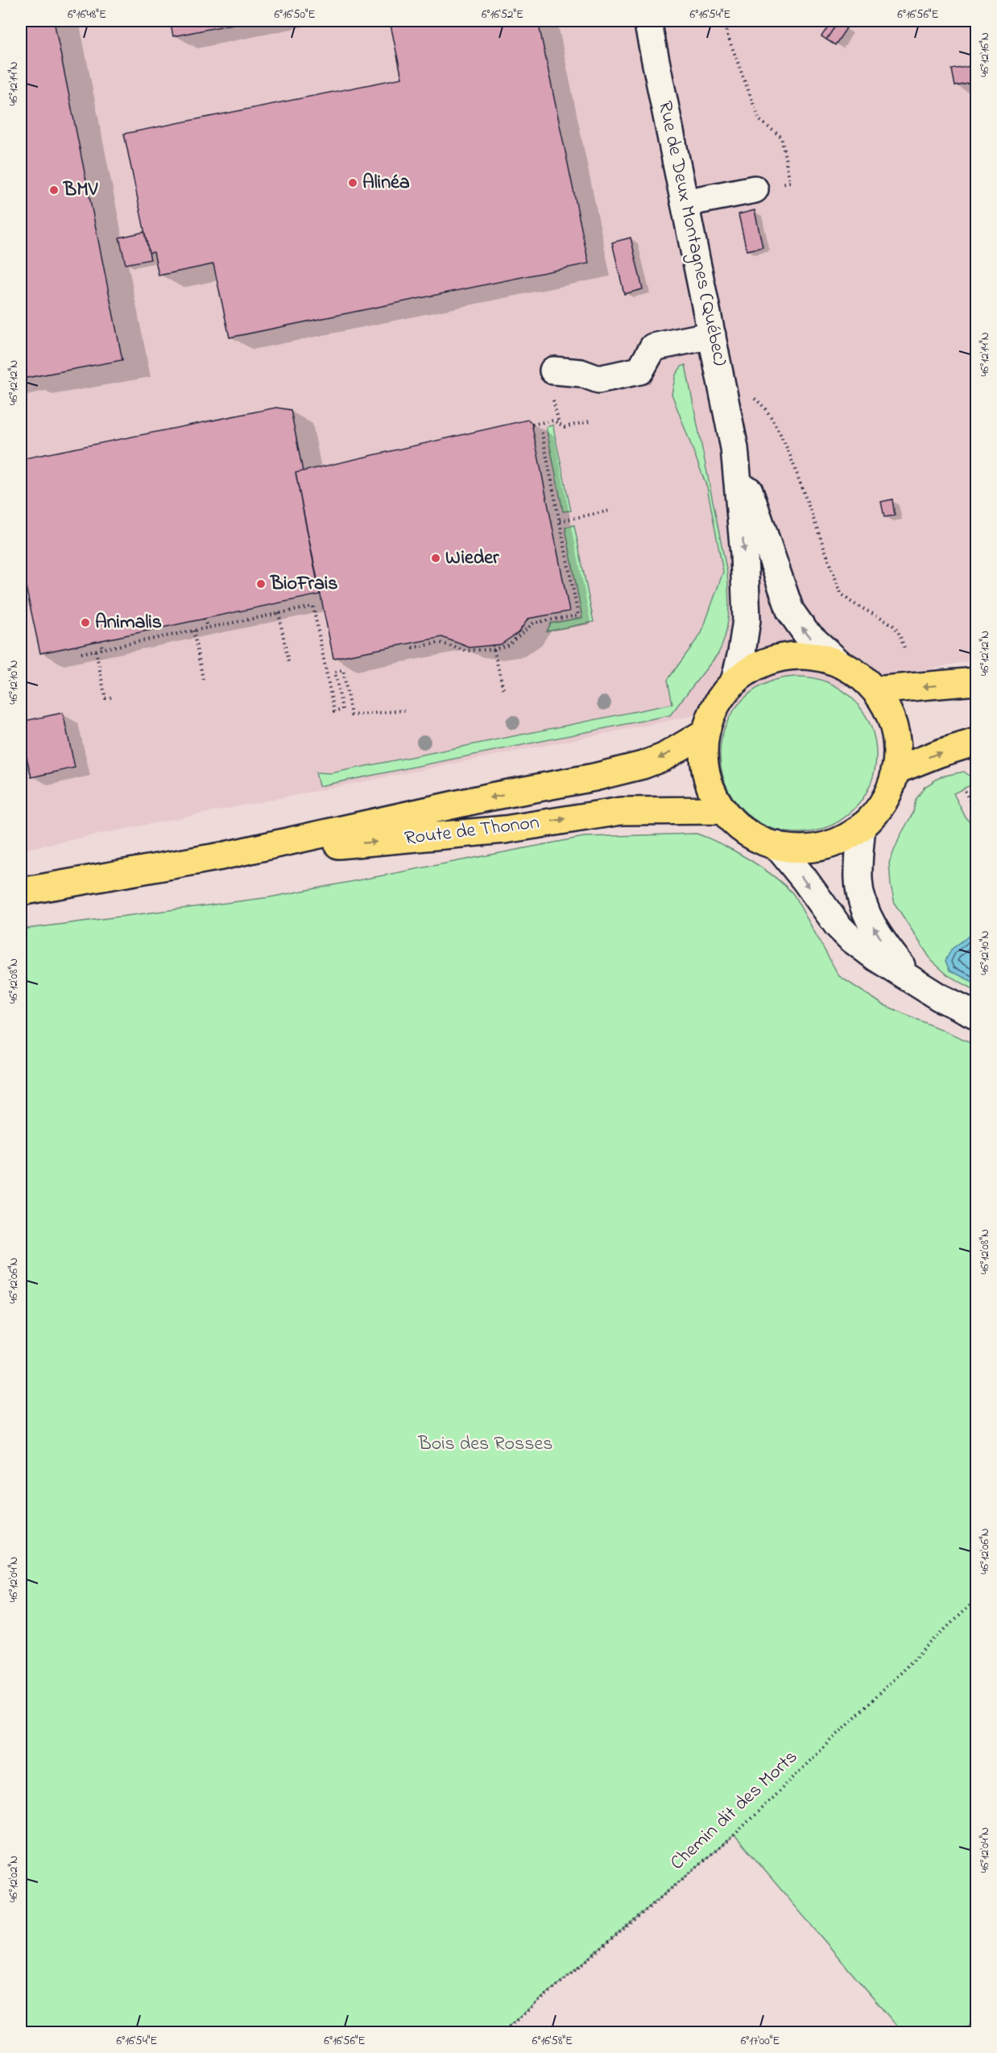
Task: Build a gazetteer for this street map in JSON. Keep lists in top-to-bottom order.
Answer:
{
  "streets": {
    "main road": ["Route de Thonon"],
    "street": ["Rue de Deux Montagnes (Québec)"],
    "path": ["Chemin dit des Morts"]
  },
  "parks": ["Bois des Rosses"],
  "places": [
    "Alinéa",
    "BMV",
    "Wieder",
    "BioFrais",
    "Animalis"
  ],
  "coordinates": [
    "6°16'48\"E",
    "6°16'50\"E",
    "6°16'52\"E",
    "6°16'54\"E",
    "6°16'56\"E",
    "46°12'16\"N",
    "46°12'14\"N",
    "46°12'12\"N",
    "46°12'10\"N",
    "46°12'08\"N",
    "46°12'06\"N",
    "46°12'04\"N",
    "46°12'02\"N",
    "6°16'58\"E",
    "6°17'00\"E"
  ]
}
